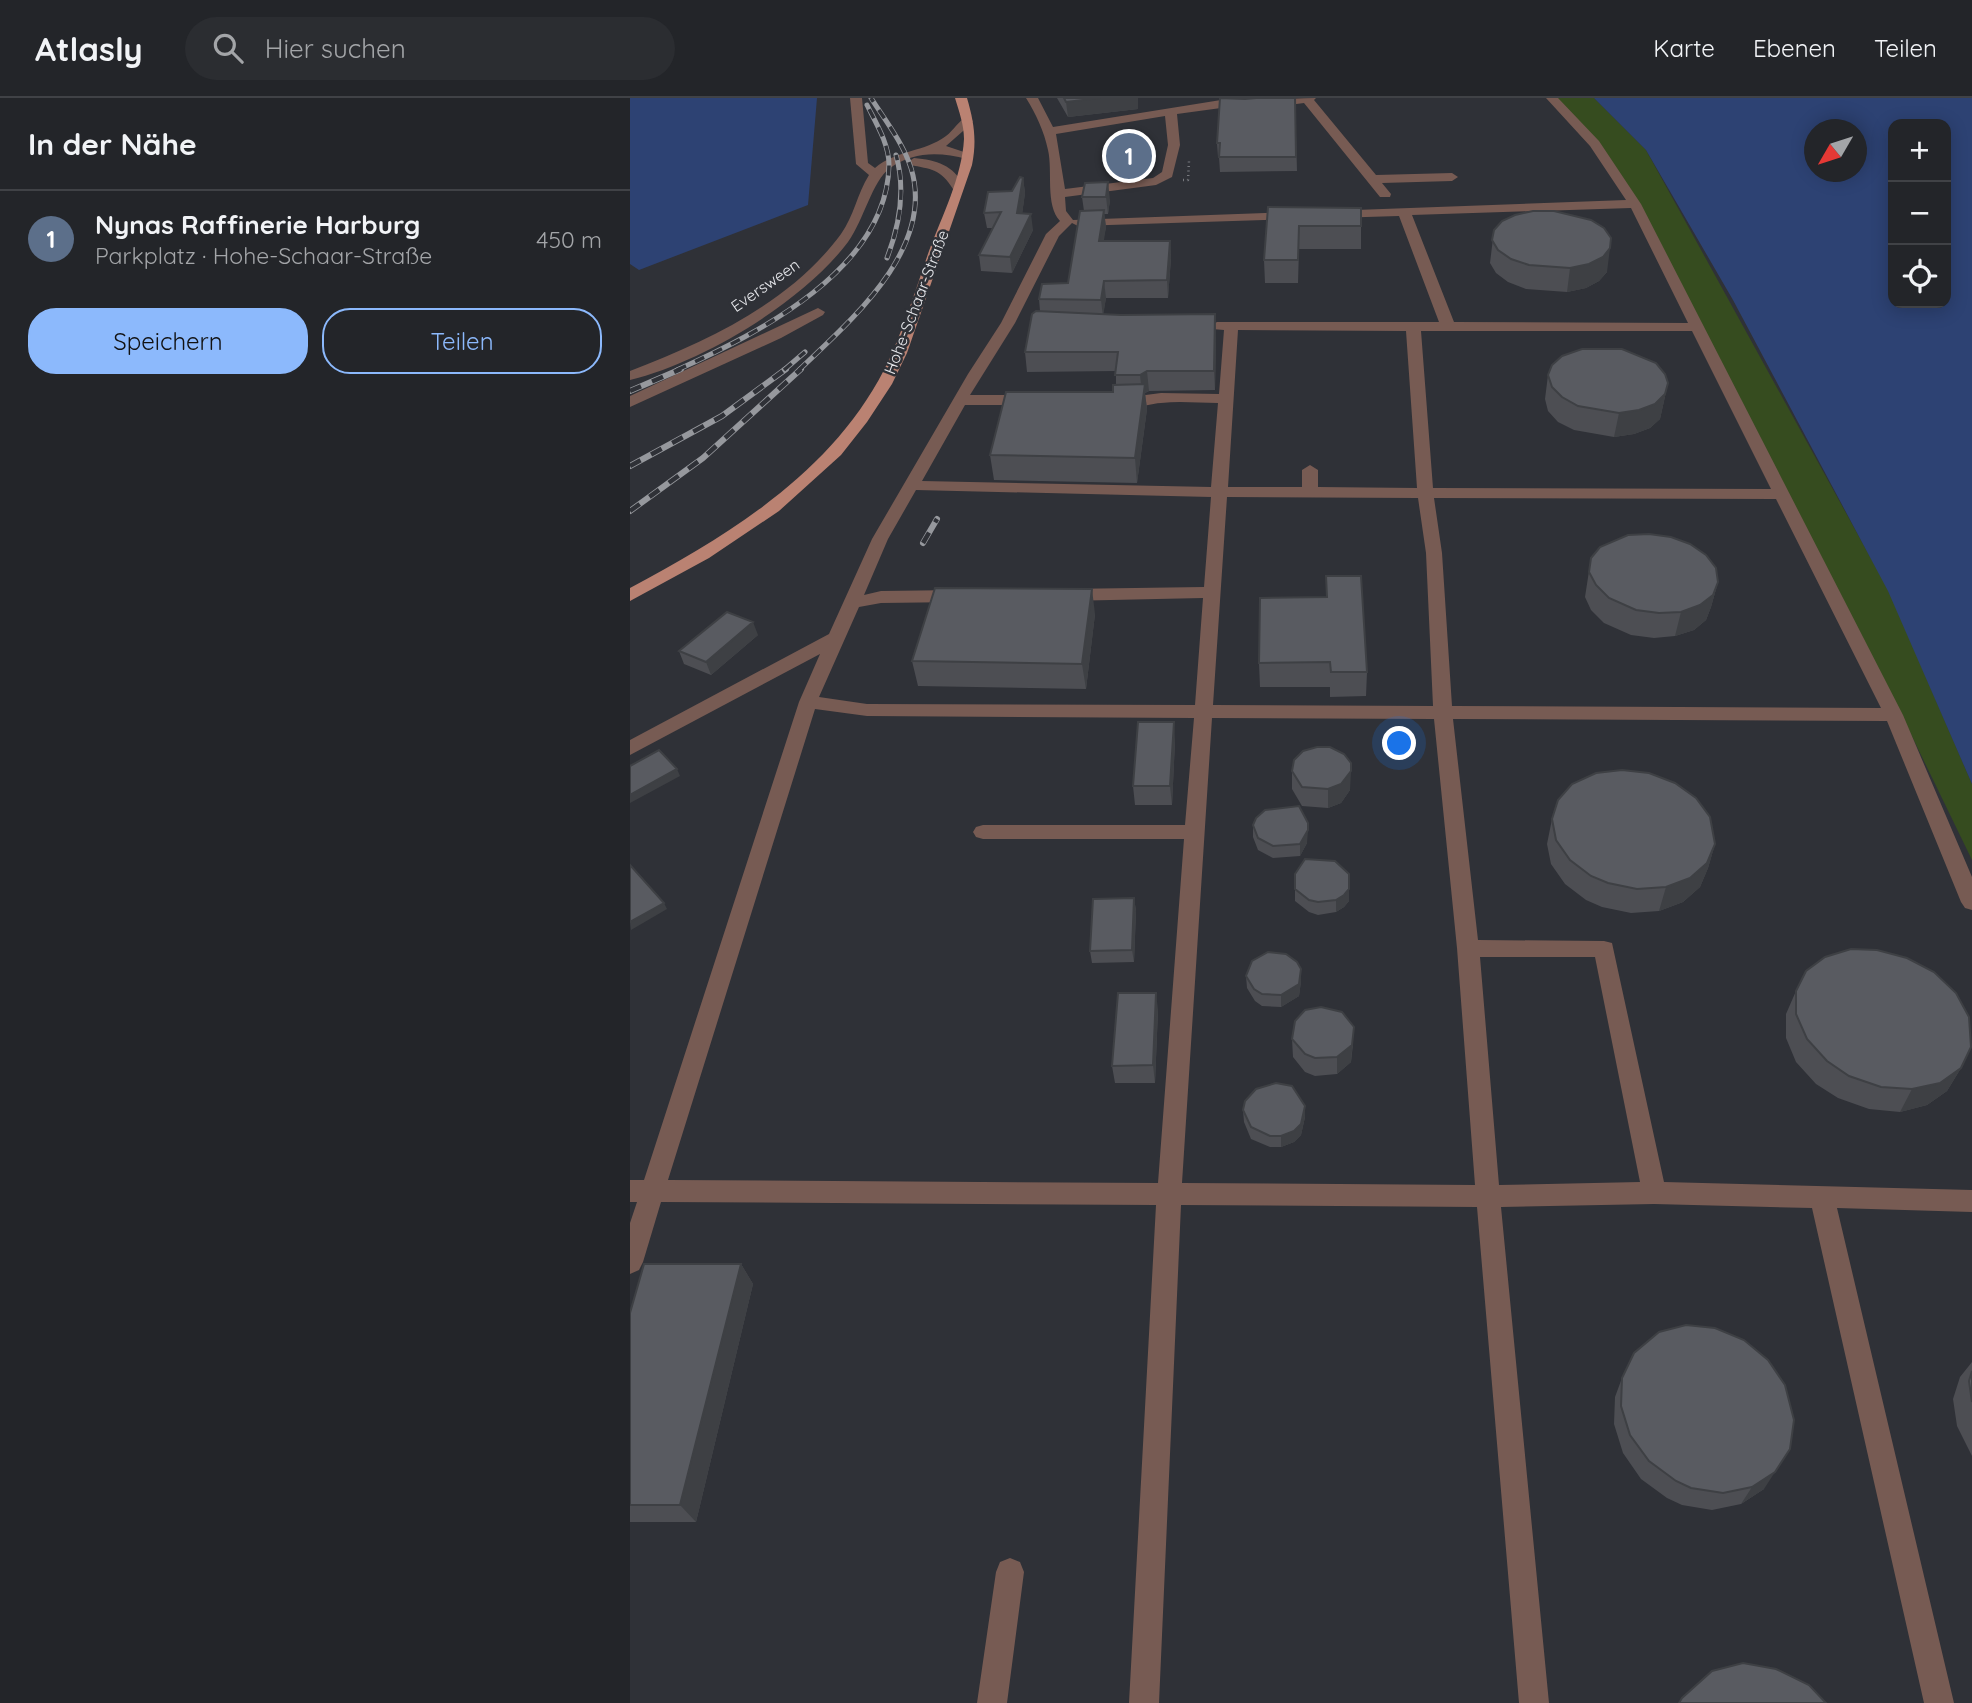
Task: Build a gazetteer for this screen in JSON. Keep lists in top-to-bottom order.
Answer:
{
  "streets": {
    "main road": ["Hohe-Schaar-Straße"],
    "street": ["Eversween"]
  },
  "north": "bottom left",
  "page": {
    "header": "Atlasly",
    "search": "Hier suchen",
    "nav": ["Karte", "Ebenen", "Teilen"],
    "heading": "In der Nähe",
    "map_buttons": ["+", "−"],
    "pins": "1",
    "list": [
      {
        "mark": "1",
        "name": "Nynas Raffinerie Harburg",
        "note": "Parkplatz · Hohe-Schaar-Straße",
        "value": "450 m"
      }
    ],
    "buttons": ["Speichern", "Teilen"]
  }
}
